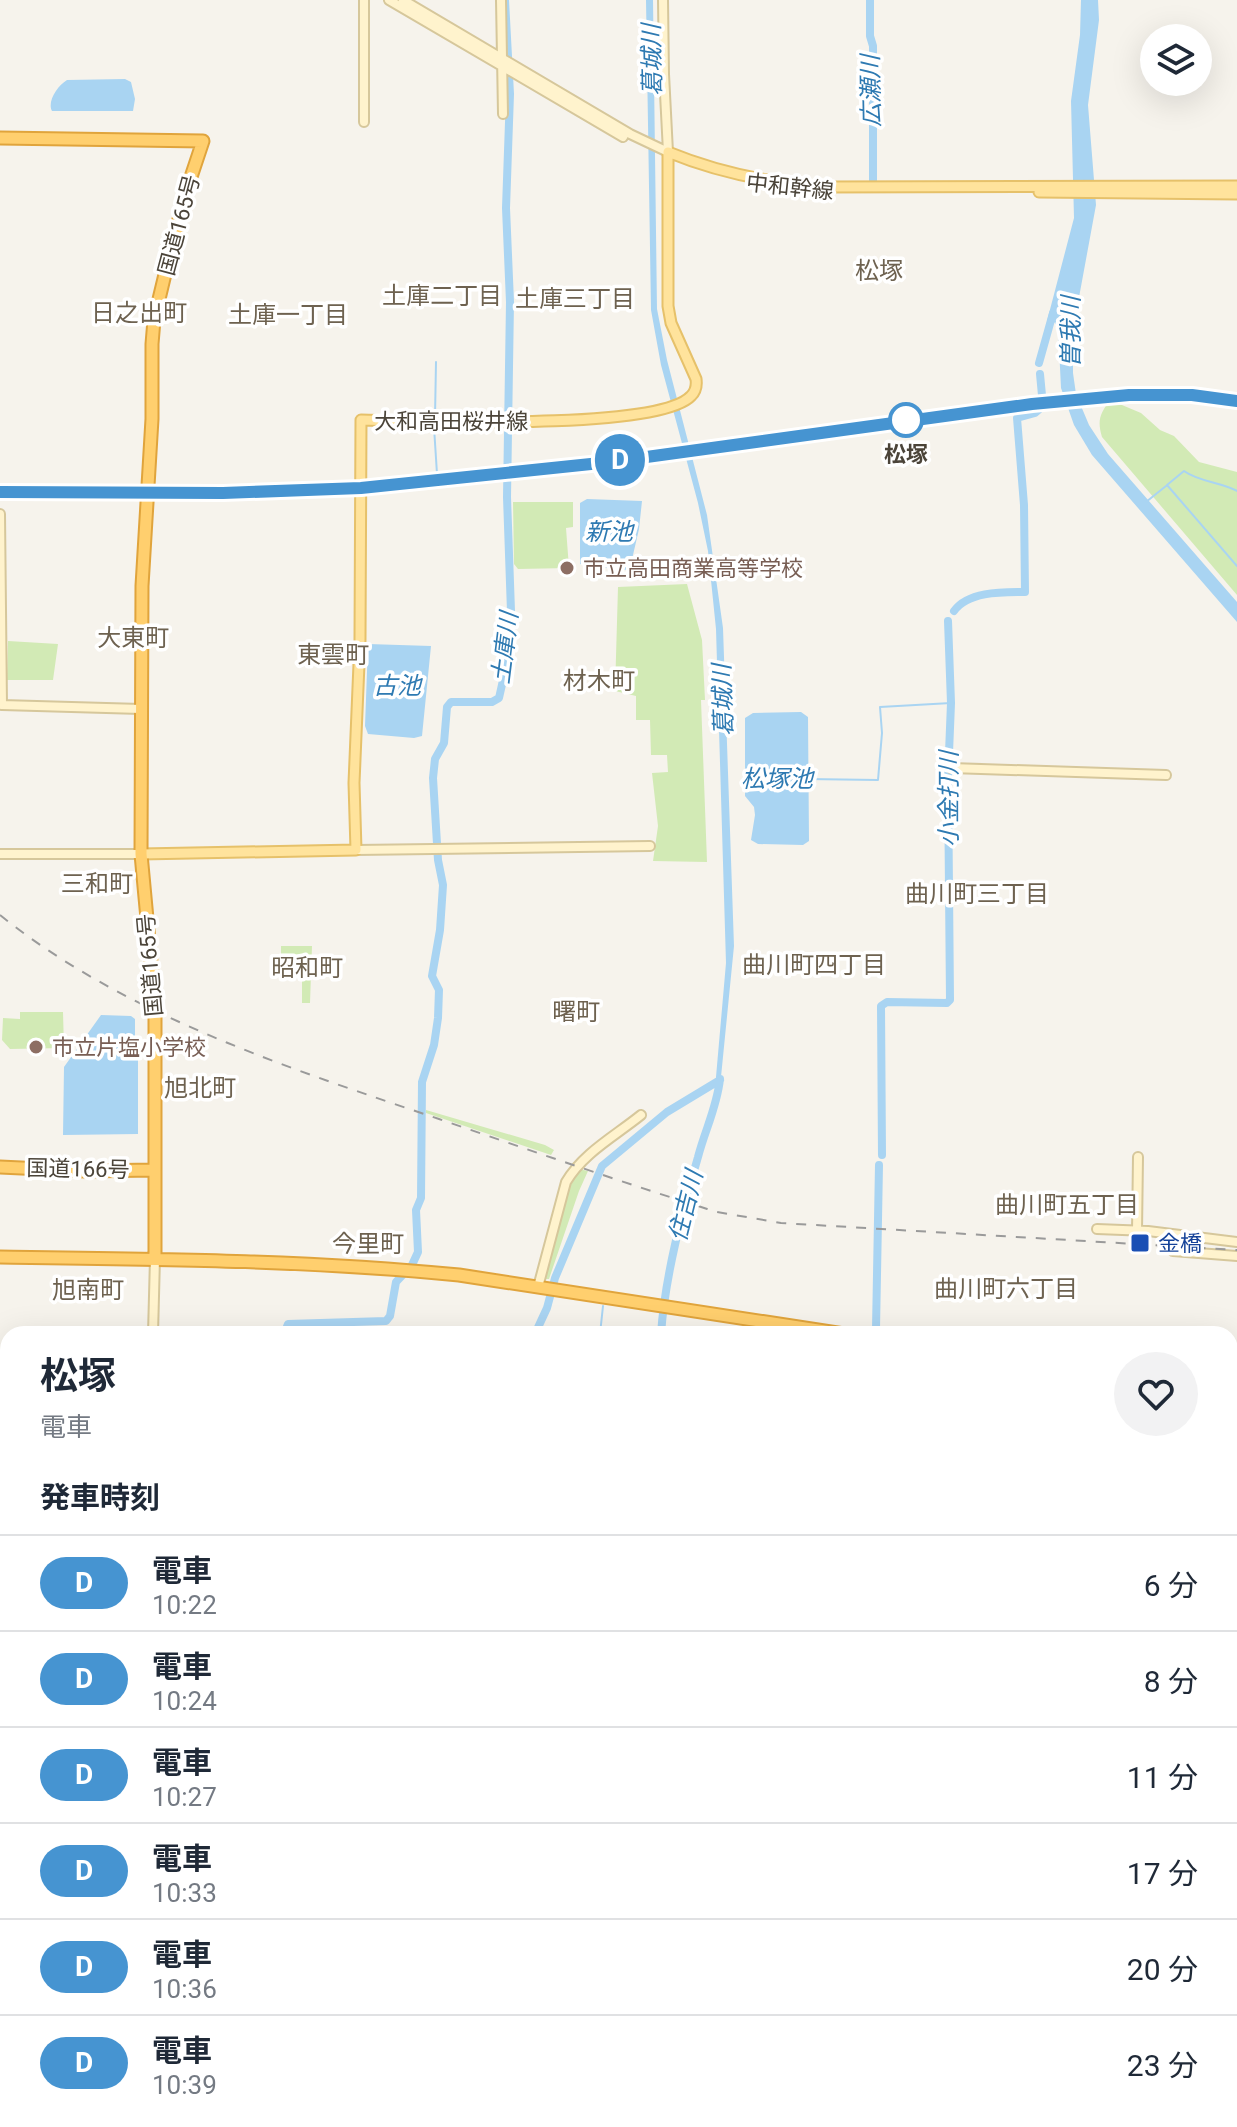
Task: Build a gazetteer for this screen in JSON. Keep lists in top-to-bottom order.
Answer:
{
  "streets": {
    "highway": ["国道165号", "国道166号"],
    "main road": ["中和幹線", "大和高田桜井線"]
  },
  "crossings": [
    ["中和幹線", "大和高田桜井線"],
    ["国道165号", "国道166号"]
  ],
  "districts": [
    "松塚",
    "土庫二丁目",
    "土庫三丁目",
    "日之出町",
    "土庫一丁目",
    "大東町",
    "東雲町",
    "材木町",
    "三和町",
    "曲川町三丁目",
    "曲川町四丁目",
    "昭和町",
    "曙町",
    "旭北町",
    "曲川町五丁目",
    "今里町",
    "曲川町六丁目",
    "旭南町"
  ],
  "water": [
    "葛城川",
    "広瀬川",
    "曽我川",
    "新池",
    "土庫川",
    "古池",
    "松塚池",
    "小金打川",
    "住吉川"
  ],
  "places": {
    "other": ["松塚", "市立高田商業高等学校", "市立片塩小学校"],
    "transit": ["金橋"]
  },
  "page": {
    "on_map": "D",
    "heading": [
      ["松塚", "電車"],
      "発車時刻"
    ],
    "list": [
      {
        "mark": "D",
        "name": "電車",
        "note": "10:22",
        "value": "6 分"
      },
      {
        "mark": "D",
        "name": "電車",
        "note": "10:24",
        "value": "8 分"
      },
      {
        "mark": "D",
        "name": "電車",
        "note": "10:27",
        "value": "11 分"
      },
      {
        "mark": "D",
        "name": "電車",
        "note": "10:33",
        "value": "17 分"
      },
      {
        "mark": "D",
        "name": "電車",
        "note": "10:36",
        "value": "20 分"
      },
      {
        "mark": "D",
        "name": "電車",
        "note": "10:39",
        "value": "23 分"
      }
    ]
  }
}
